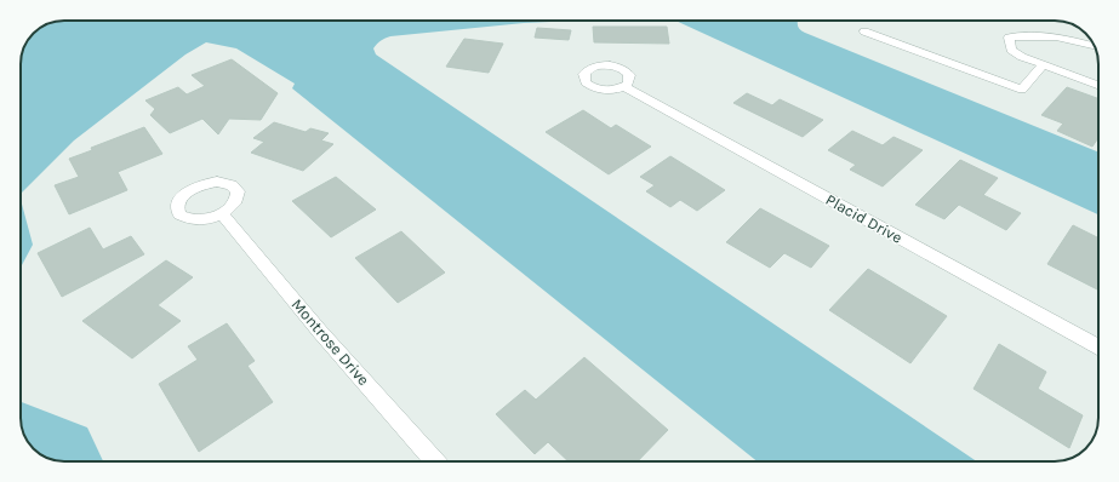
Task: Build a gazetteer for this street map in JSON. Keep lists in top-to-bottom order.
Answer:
{
  "streets": {
    "street": ["Placid Drive", "Montrose Drive"]
  }
}
